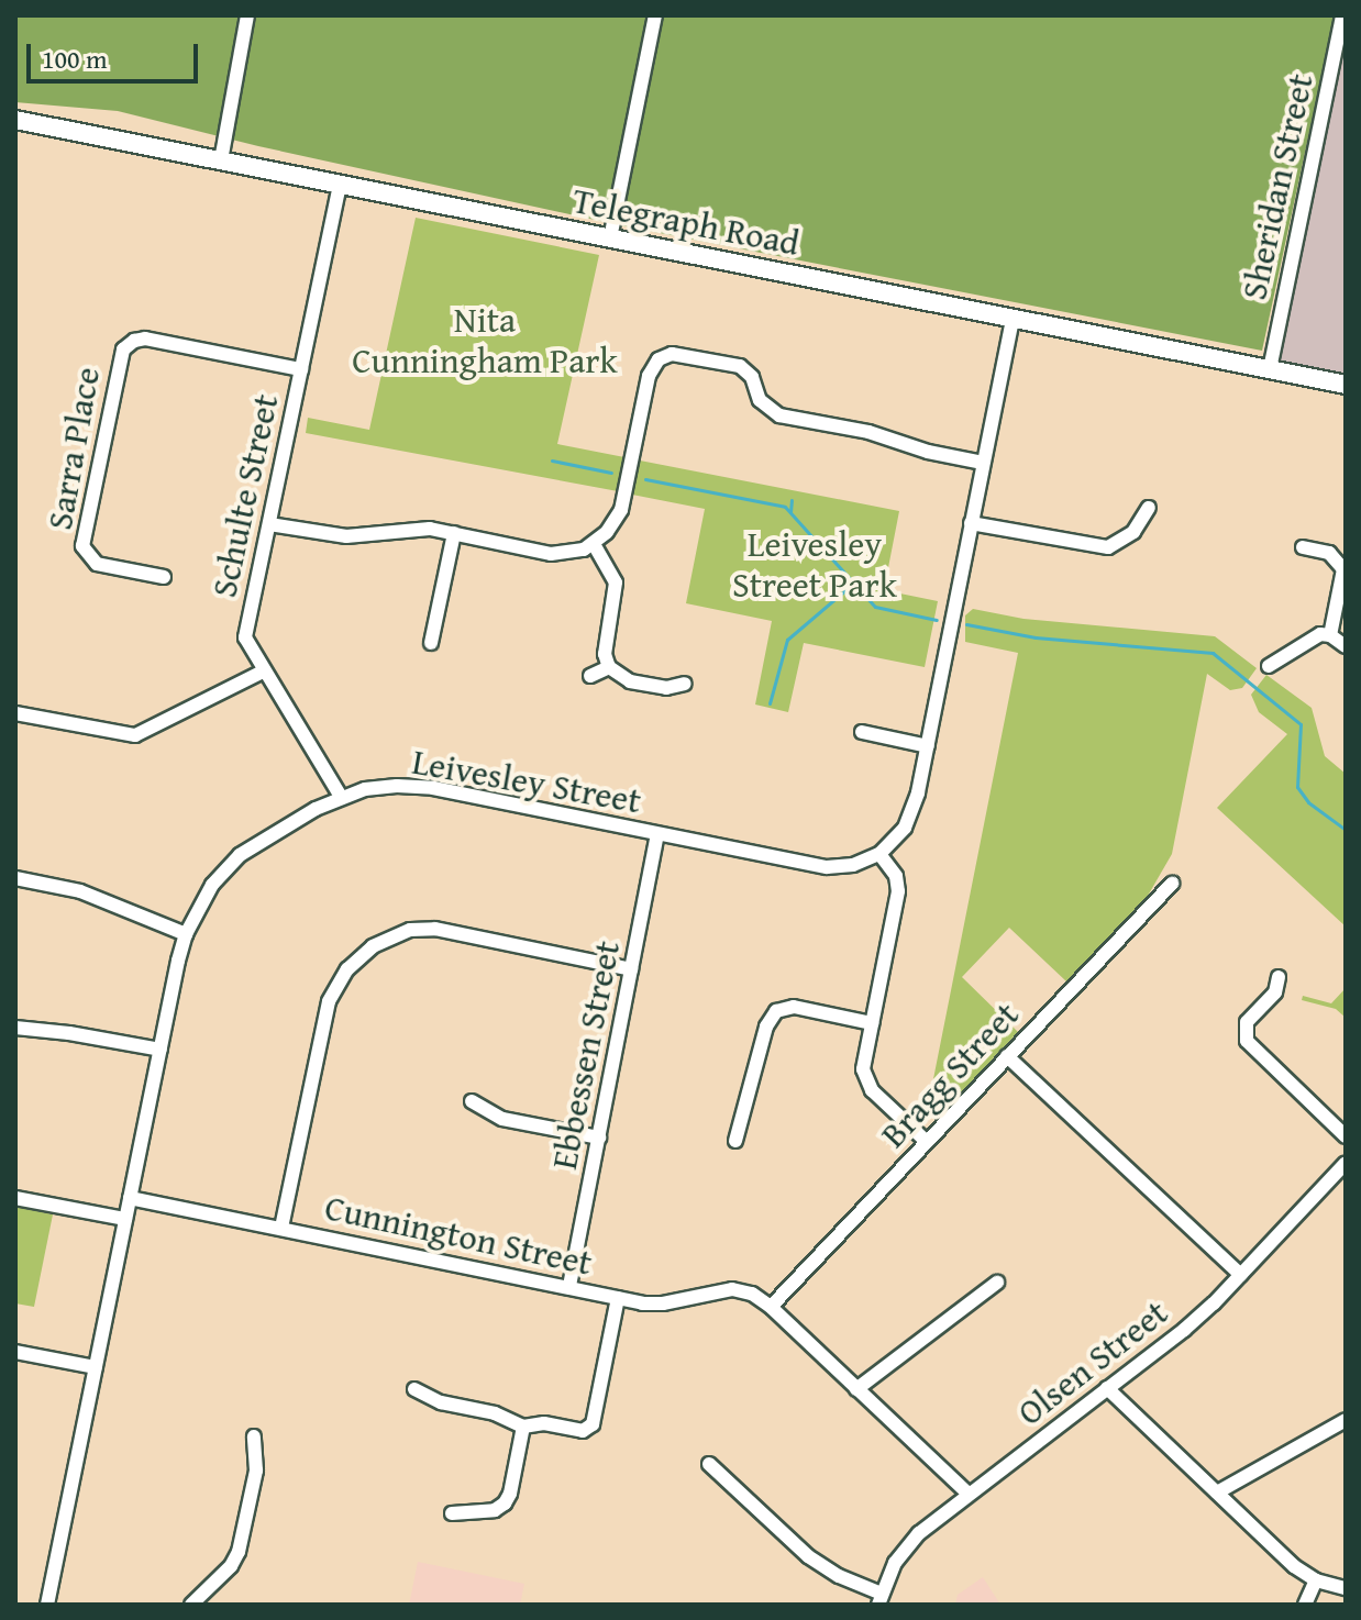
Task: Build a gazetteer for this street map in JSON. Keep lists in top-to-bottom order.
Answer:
{
  "streets": {
    "street": [
      "Sheridan Street",
      "Telegraph Road",
      "Sarra Place",
      "Schulte Street",
      "Leivesley Street",
      "Ebbessen Street",
      "Bragg Street",
      "Cunnington Street",
      "Olsen Street"
    ]
  },
  "crossings": [
    ["Sheridan Street", "Telegraph Road"],
    ["Telegraph Road", "Schulte Street"],
    ["Sarra Place", "Schulte Street"],
    ["Schulte Street", "Leivesley Street"],
    ["Leivesley Street", "Ebbessen Street"],
    ["Leivesley Street", "Cunnington Street"],
    ["Ebbessen Street", "Cunnington Street"],
    ["Bragg Street", "Cunnington Street"],
    ["Cunnington Street", "Olsen Street"]
  ],
  "parks": ["Nita Cunningham Park", "Leivesley Street Park"],
  "scale_bar": "100 m"
}
